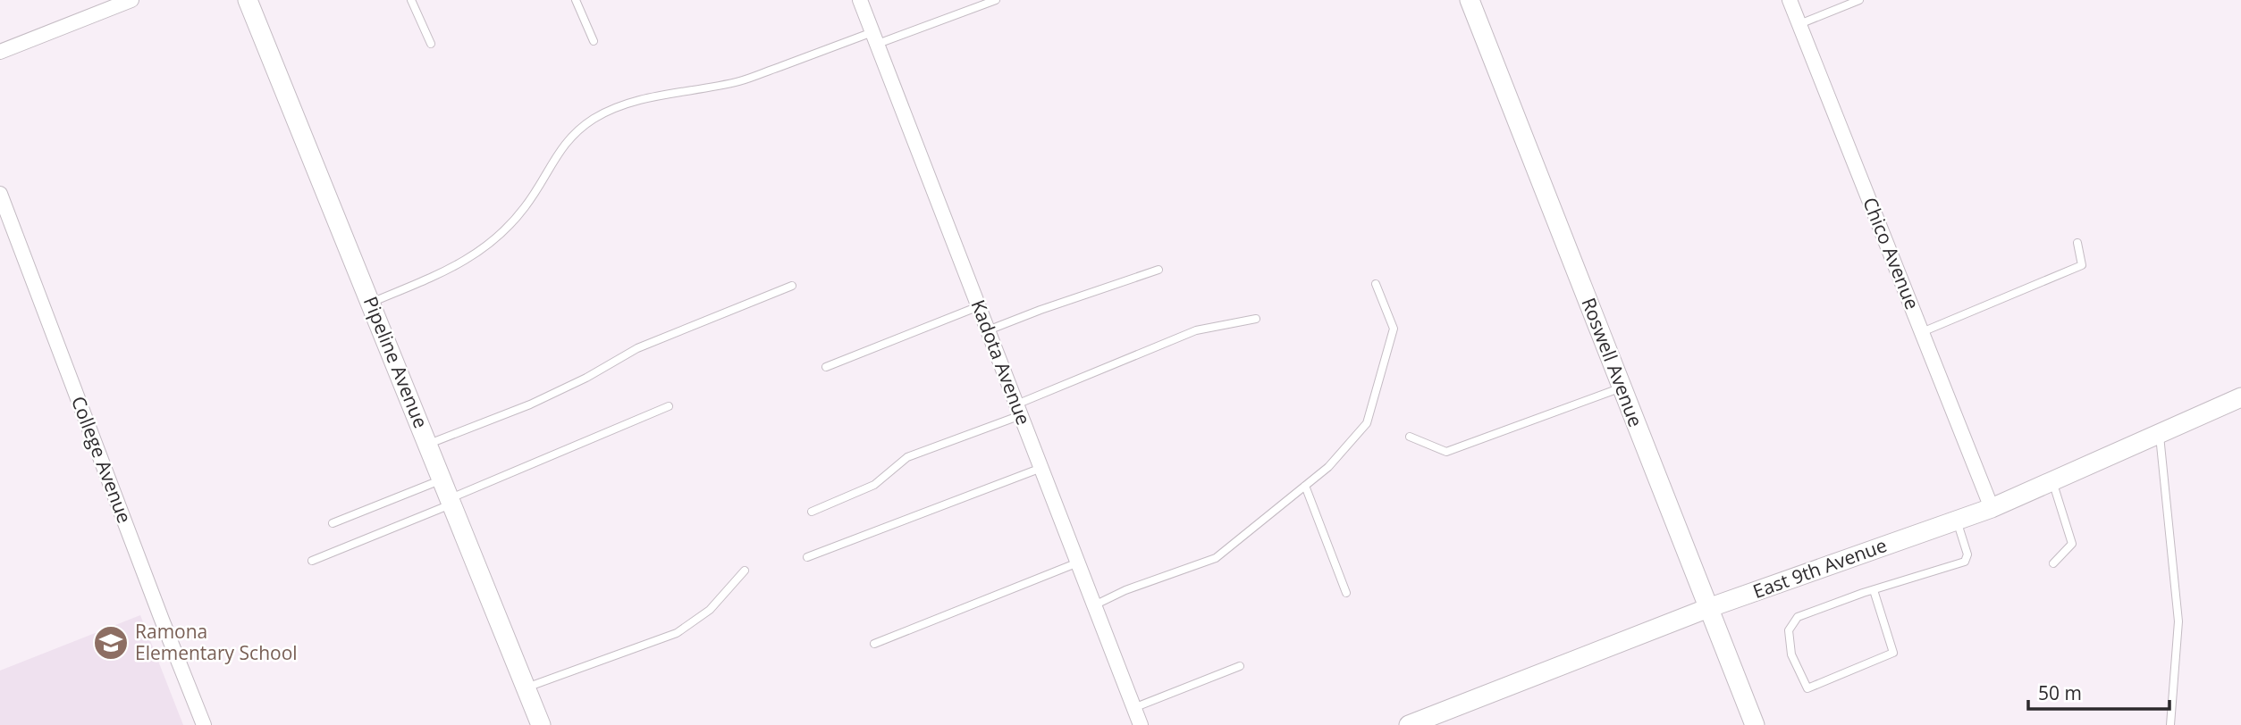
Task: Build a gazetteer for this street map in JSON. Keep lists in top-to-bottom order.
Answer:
{
  "streets": {
    "street": [
      "Chico Avenue",
      "Pipeline Avenue",
      "Kadota Avenue",
      "Roswell Avenue",
      "College Avenue",
      "East 9th Avenue"
    ]
  },
  "crossings": [
    ["Chico Avenue", "East 9th Avenue"],
    ["Roswell Avenue", "East 9th Avenue"]
  ],
  "places": {
    "school or university": ["Ramona Elementary School"]
  },
  "scale_bar": "50 m"
}
